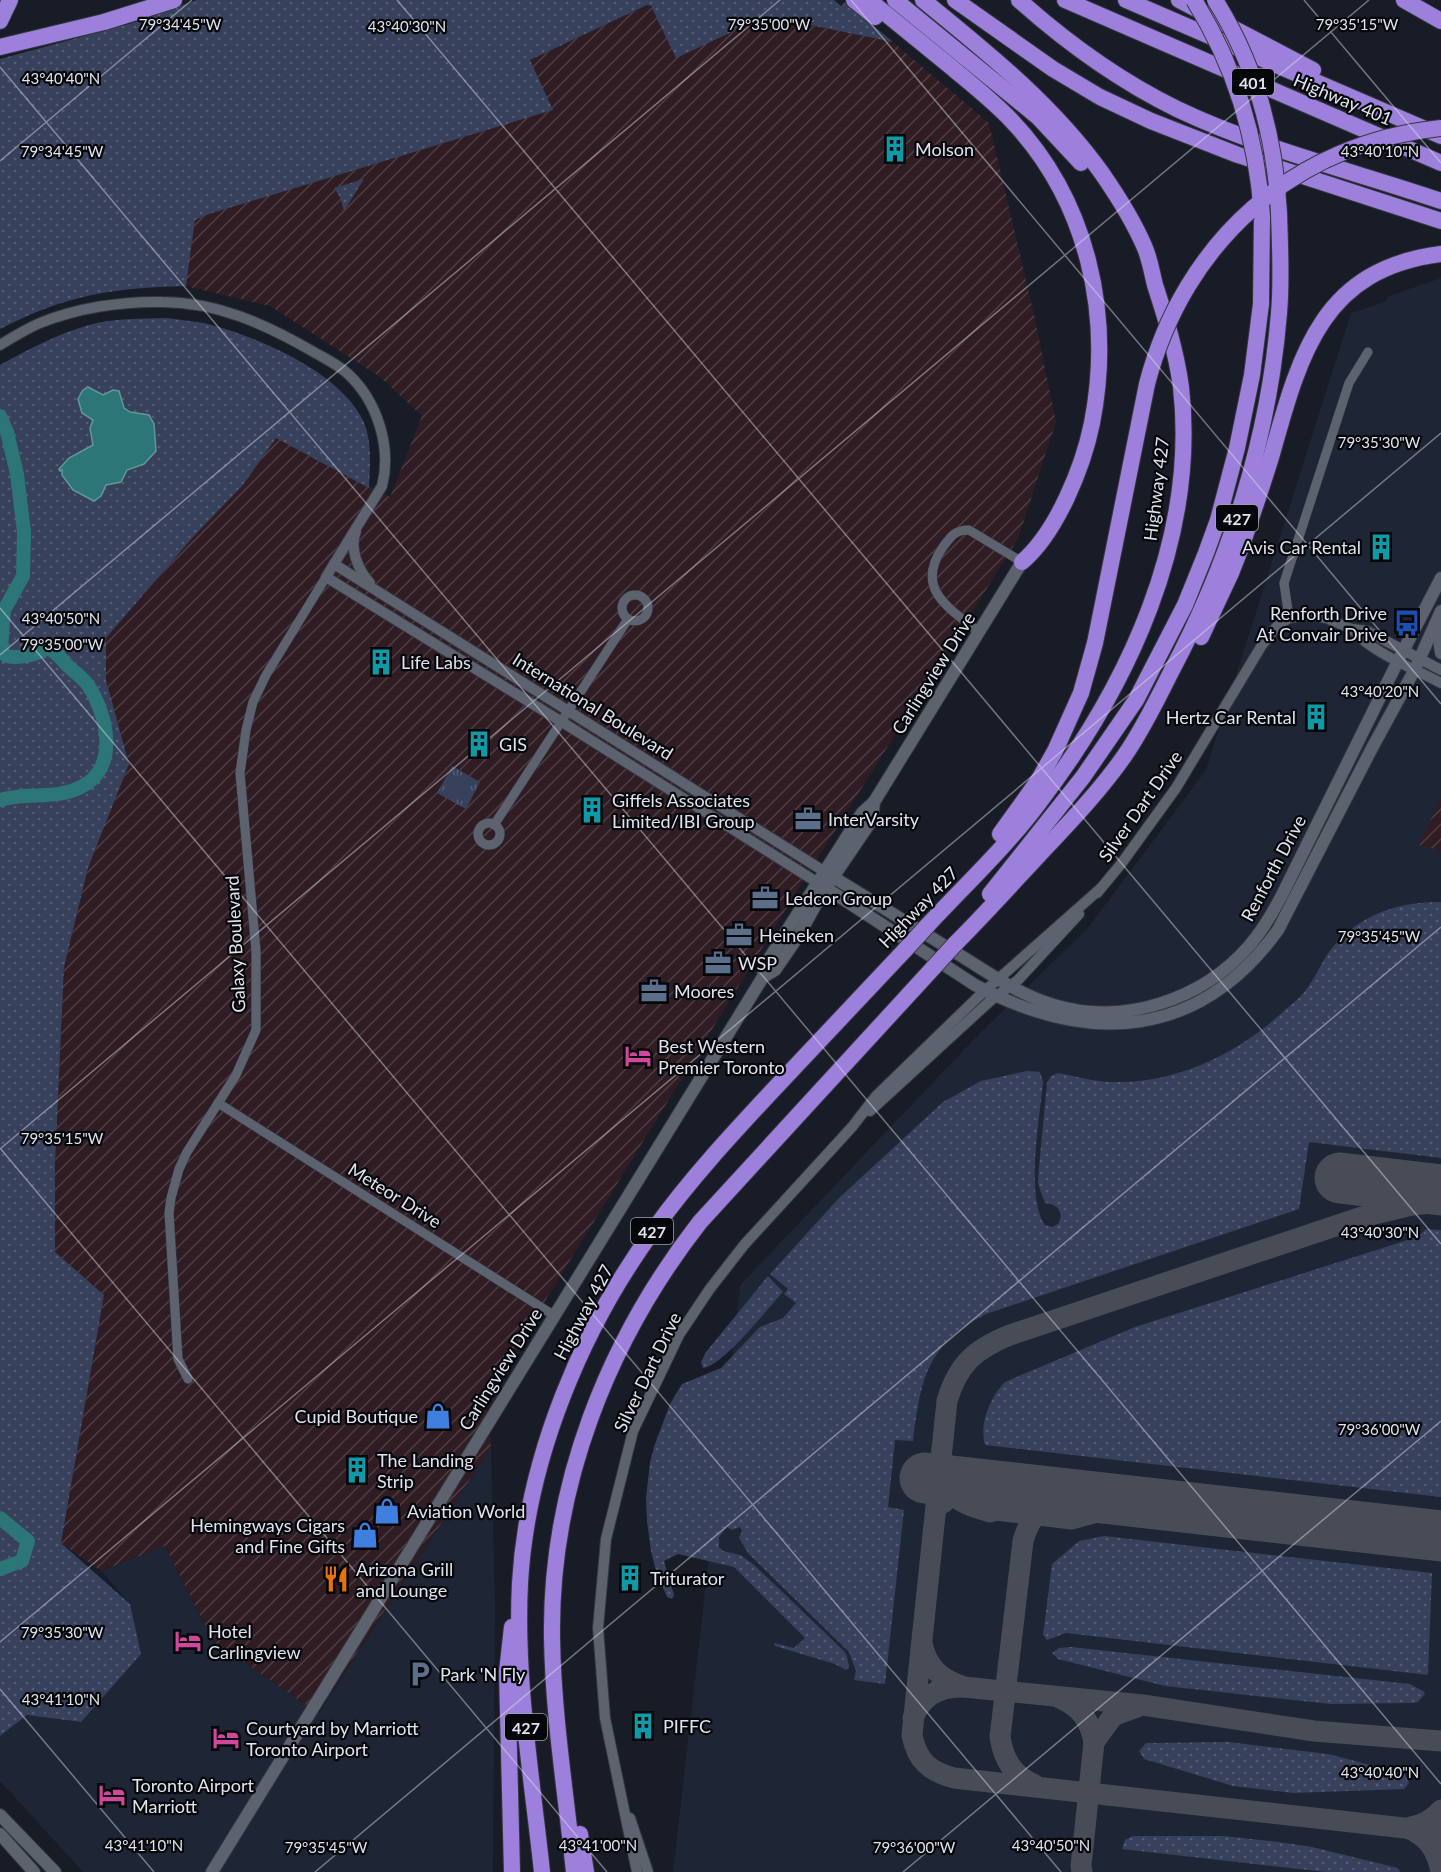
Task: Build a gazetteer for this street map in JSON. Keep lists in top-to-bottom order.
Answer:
{
  "streets": {
    "highway": [
      "401",
      "Highway 401",
      "Highway 427",
      "427"
    ],
    "main road": ["Carlingview Drive", "Renforth Drive"],
    "street": [
      "International Boulevard",
      "Silver Dart Drive",
      "Galaxy Boulevard",
      "Meteor Drive"
    ]
  },
  "crossings": [
    ["401", "Highway 401"],
    ["Carlingview Drive", "International Boulevard"],
    ["Carlingview Drive", "Renforth Drive"],
    ["Carlingview Drive", "Meteor Drive"],
    ["International Boulevard", "Renforth Drive"],
    ["International Boulevard", "Galaxy Boulevard"],
    ["Silver Dart Drive", "Renforth Drive"],
    ["Galaxy Boulevard", "Meteor Drive"]
  ],
  "places": {
    "building": [
      "Molson",
      "Avis Car Rental",
      "Life Labs",
      "Hertz Car Rental",
      "GIS",
      "Giffels Associates Limited/IBI Group",
      "The Landing Strip",
      "Triturator",
      "PIFFC"
    ],
    "bus stop": ["Renforth Drive At Convair Drive"],
    "office": [
      "InterVarsity",
      "Ledcor Group",
      "Heineken",
      "WSP",
      "Moores"
    ],
    "hotel": [
      "Best Western Premier Toronto",
      "Hotel Carlingview",
      "Courtyard by Marriott Toronto Airport",
      "Toronto Airport Marriott"
    ],
    "shop": ["Cupid Boutique", "Aviation World", "Hemingways Cigars and Fine Gifts"],
    "restaurant": ["Arizona Grill and Lounge"],
    "parking": ["Park 'N Fly"]
  },
  "coordinates": [
    "79°35'15\"W",
    "79°34'45\"W",
    "79°35'00\"W",
    "43°40'30\"N",
    "43°40'40\"N",
    "43°40'10\"N",
    "79°35'30\"W",
    "43°40'50\"N",
    "43°40'20\"N",
    "79°35'45\"W",
    "79°36'00\"W",
    "43°41'10\"N",
    "43°41'00\"N"
  ]
}
